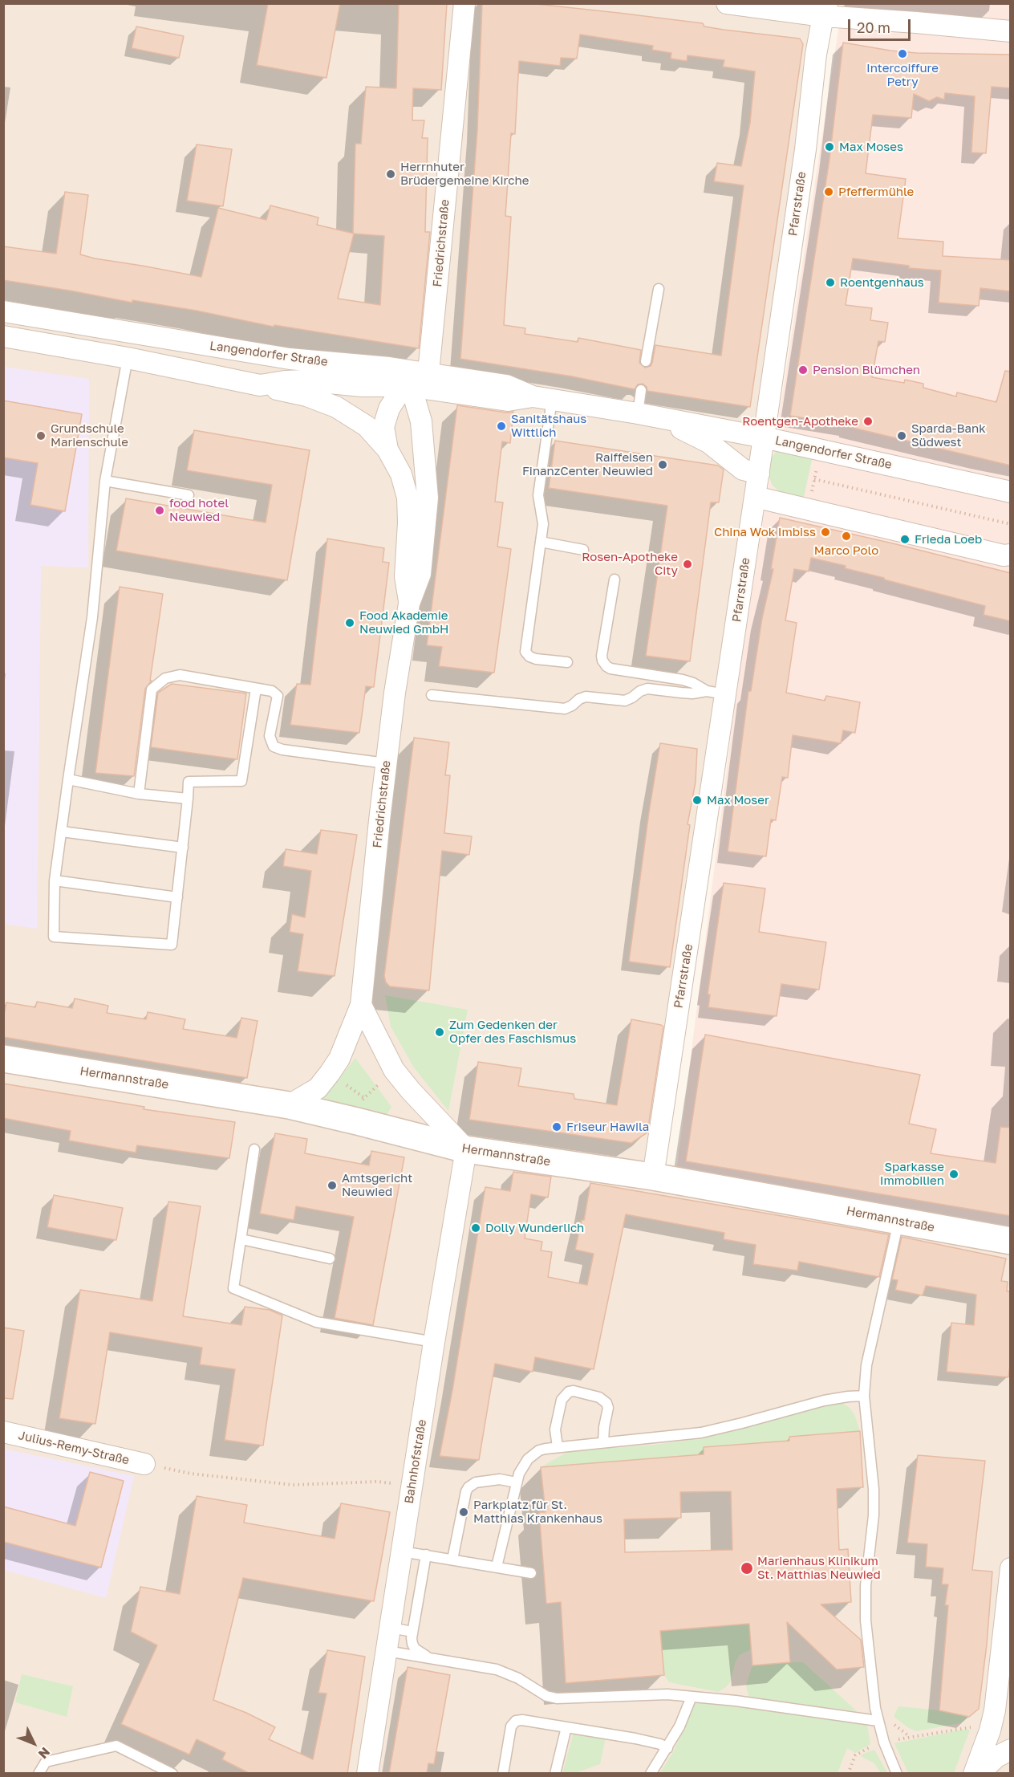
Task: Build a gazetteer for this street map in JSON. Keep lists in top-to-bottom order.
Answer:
{
  "streets": {
    "street": [
      "Pfarrstraße",
      "Friedrichstraße",
      "Langendorfer Straße",
      "Hermannstraße",
      "Julius-Remy-Straße",
      "Bahnhofstraße"
    ]
  },
  "crossings": [
    ["Pfarrstraße", "Langendorfer Straße"],
    ["Pfarrstraße", "Hermannstraße"],
    ["Friedrichstraße", "Langendorfer Straße"],
    ["Friedrichstraße", "Hermannstraße"],
    ["Hermannstraße", "Bahnhofstraße"]
  ],
  "places": [
    "Intercoiffure Petry",
    "Max Moses",
    "Herrnhuter Brüdergemeine Kirche",
    "Pfeffermühle",
    "Roentgenhaus",
    "Pension Blümchen",
    "Roentgen-Apotheke",
    "Sanitätshaus Wittlich",
    "Grundschule Marienschule",
    "Sparda-Bank Südwest",
    "Raiffeisen FinanzCenter Neuwied",
    "food hotel Neuwied",
    "China Wok Imbiss",
    "Marco Polo",
    "Frieda Loeb",
    "Rosen-Apotheke City",
    "Food Akademie Neuwied GmbH",
    "Max Moser",
    "Zum Gedenken der Opfer des Faschismus",
    "Friseur Hawila",
    "Sparkasse Immobilien",
    "Amtsgericht Neuwied",
    "Dolly Wunderlich",
    "Parkplatz für St. Matthias Krankenhaus",
    "Marienhaus Klinikum St. Matthias Neuwied"
  ],
  "scale_bar": "20 m",
  "north": "bottom right"
}
